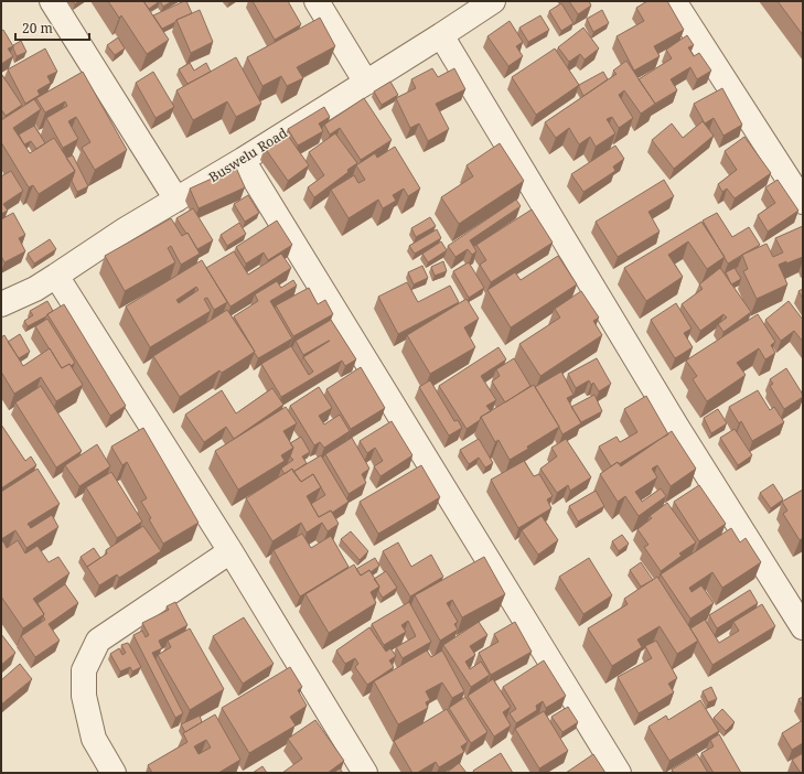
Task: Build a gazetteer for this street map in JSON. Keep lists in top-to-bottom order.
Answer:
{
  "streets": {
    "street": ["Buswelu Road"]
  },
  "scale_bar": "20 m"
}
